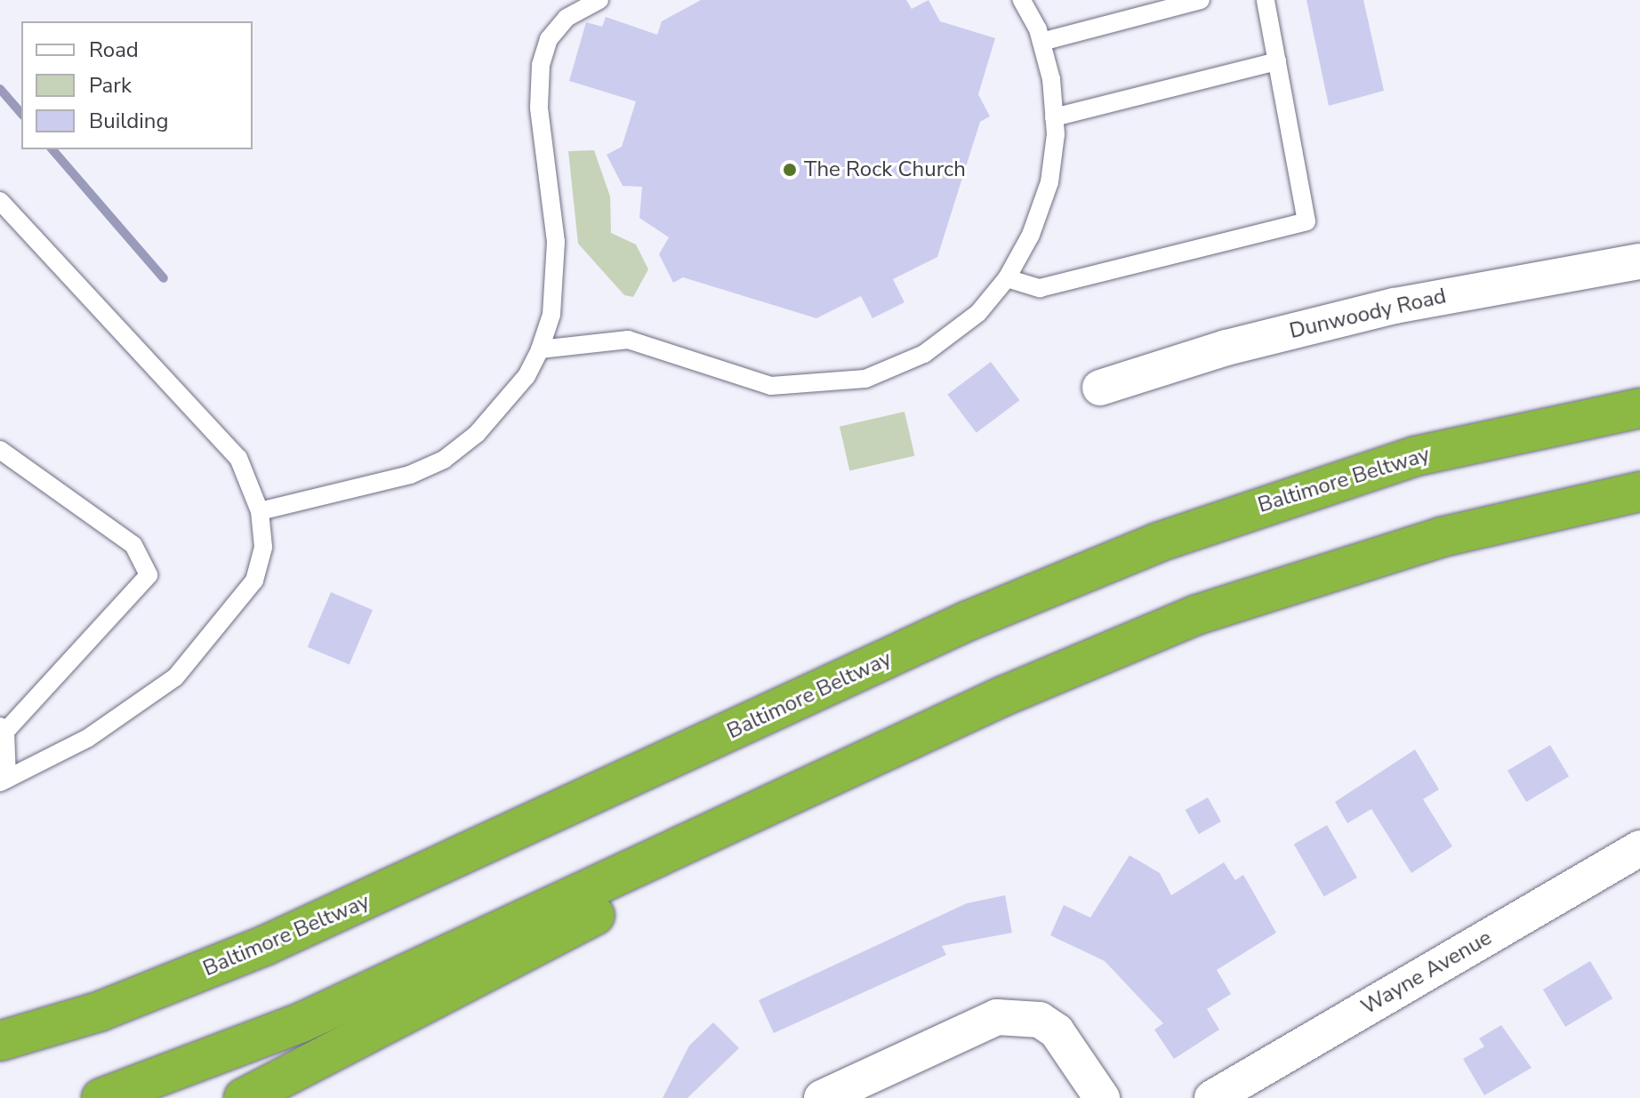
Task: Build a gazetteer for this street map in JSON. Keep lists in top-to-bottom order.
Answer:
{
  "streets": {
    "highway": ["Baltimore Beltway"],
    "street": ["Dunwoody Road", "Wayne Avenue"]
  },
  "places": ["The Rock Church"],
  "legend": ["Road", "Park", "Building"]
}
